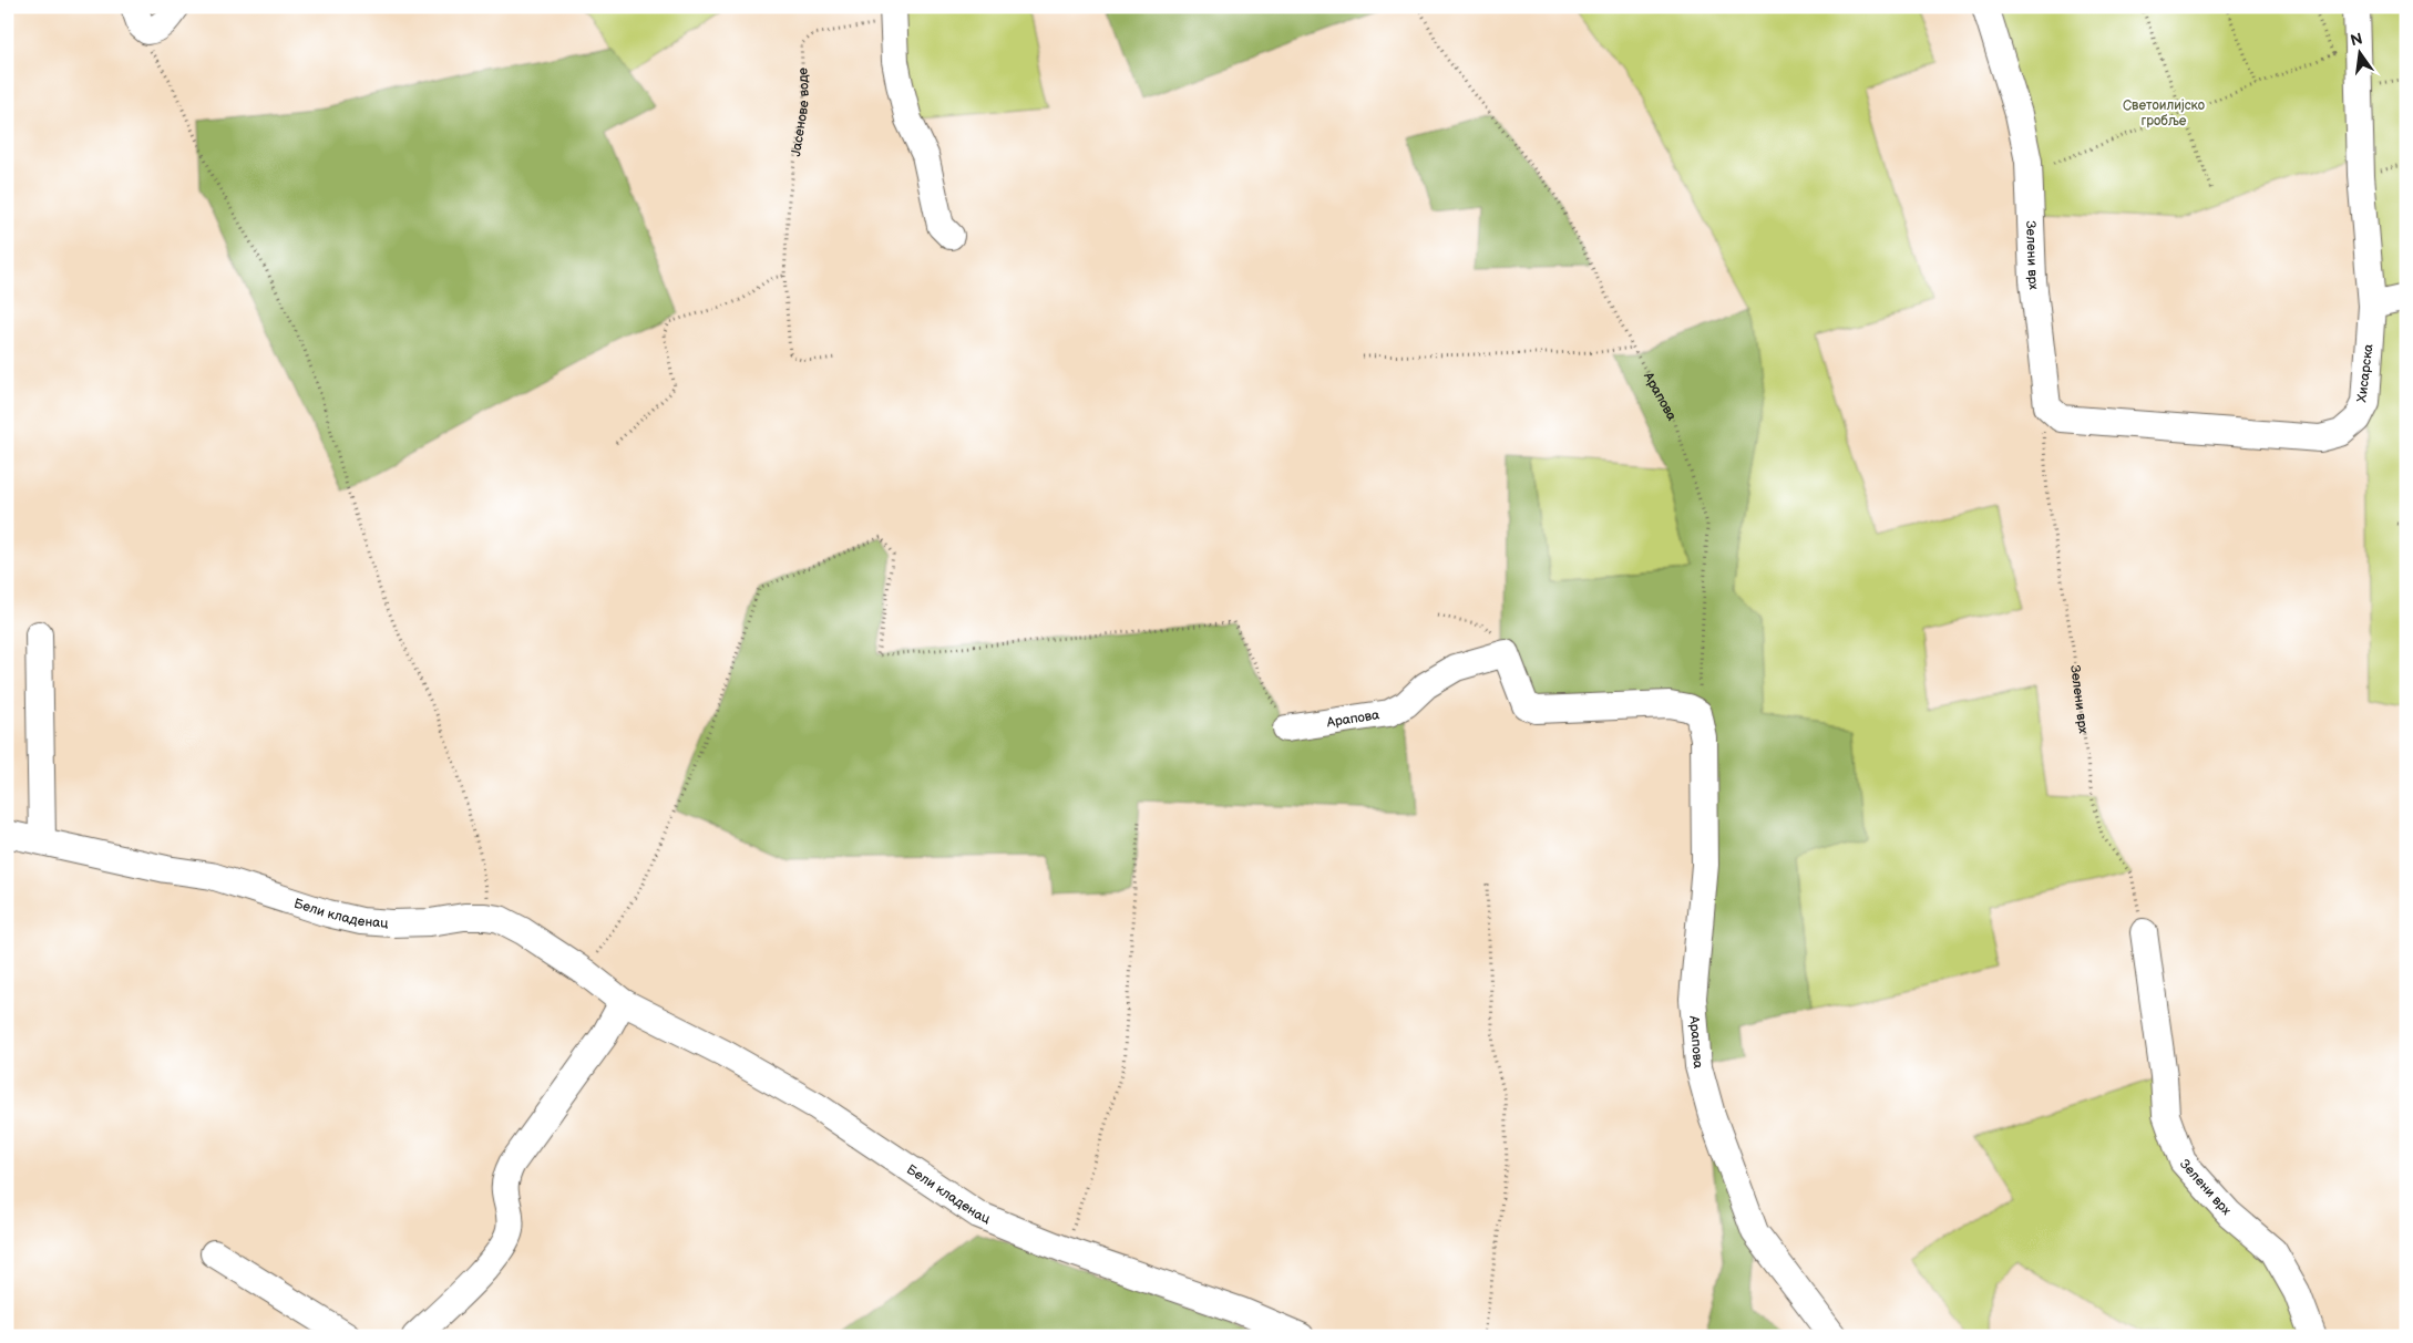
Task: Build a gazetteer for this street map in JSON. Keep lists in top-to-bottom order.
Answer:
{
  "streets": {
    "street": [
      "Зелени врх",
      "Хисарска",
      "Арапова",
      "Бели кладенац"
    ],
    "path": ["Јасенове воде"]
  },
  "crossings": [
    ["Зелени врх", "Хисарска"]
  ],
  "parks": ["Светоилијско гробље"],
  "north": "top"
}
